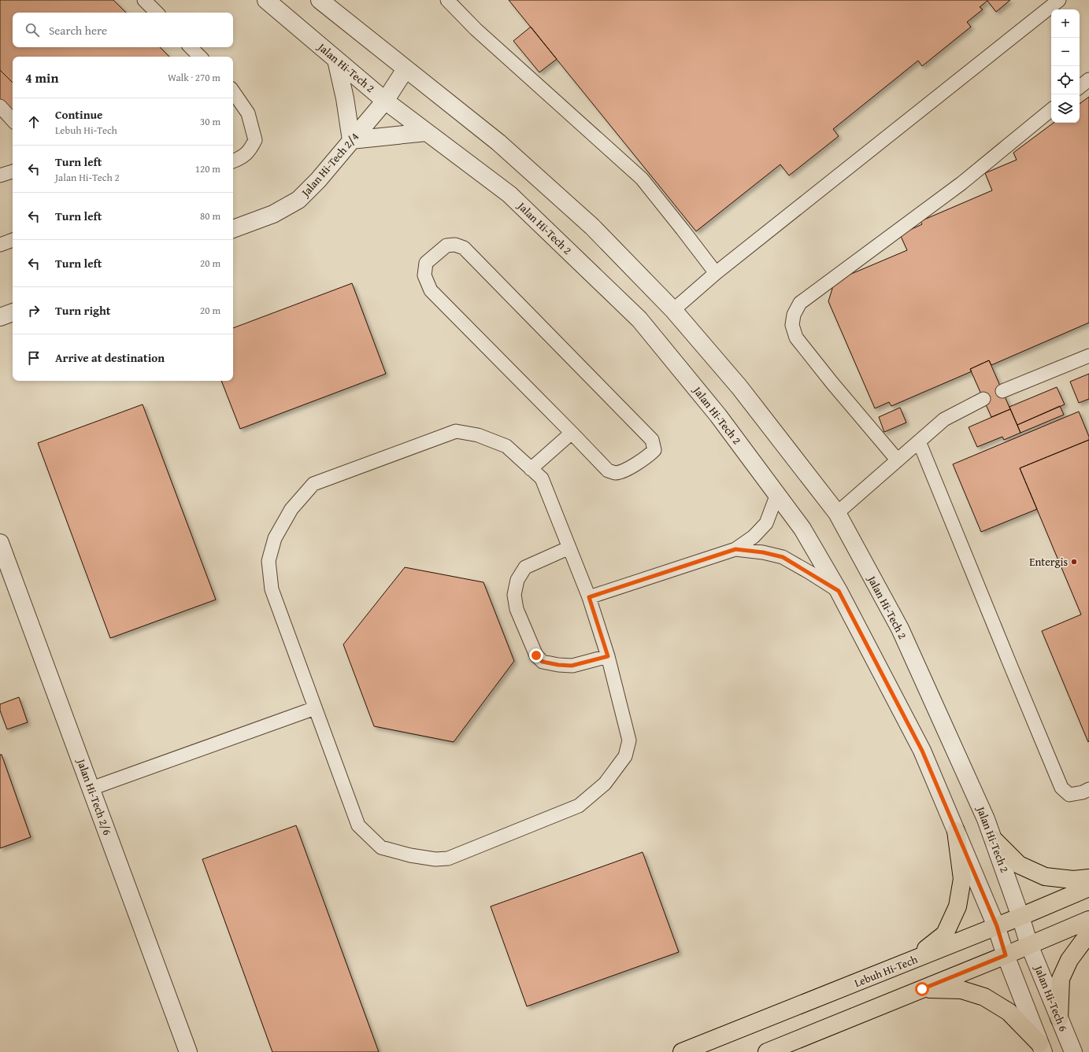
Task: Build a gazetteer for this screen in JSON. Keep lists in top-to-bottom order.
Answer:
{
  "streets": {
    "main road": ["Lebuh Hi-Tech"],
    "street": [
      "Jalan Hi-Tech 2",
      "Jalan Hi-Tech 2/4",
      "Jalan Hi-Tech 2/6",
      "Jalan Hi-Tech 6"
    ]
  },
  "crossings": [
    ["Jalan Hi-Tech 2", "Jalan Hi-Tech 2/4"],
    ["Jalan Hi-Tech 2", "Lebuh Hi-Tech"],
    ["Jalan Hi-Tech 2", "Jalan Hi-Tech 6"]
  ],
  "places": ["Entergis"],
  "page": {
    "map_buttons": ["+", "−"],
    "search": "Search here",
    "heading": ["4 min", "Walk · 270 m"],
    "list": [
      ["Continue", "Lebuh Hi-Tech", "30 m"],
      ["Turn left", "Jalan Hi-Tech 2", "120 m"],
      ["Turn left", "80 m"],
      ["Turn left", "20 m"],
      ["Turn right", "20 m"],
      "Arrive at destination"
    ]
  }
}
